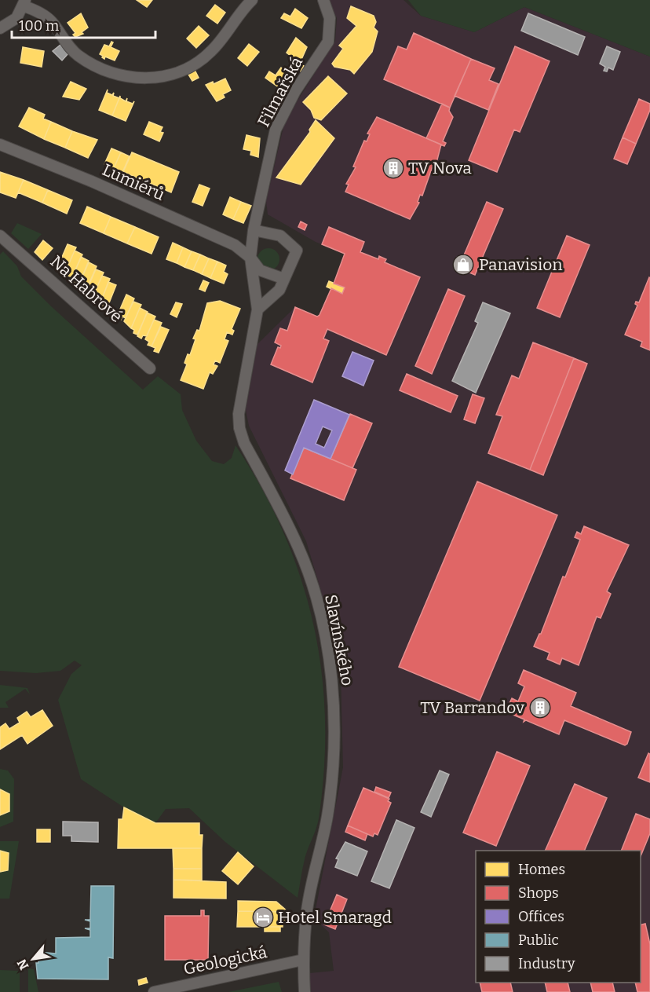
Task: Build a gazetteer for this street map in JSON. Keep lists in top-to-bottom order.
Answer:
{
  "streets": {
    "street": [
      "Filmařská",
      "Lumiérů",
      "Na Habrové",
      "Slavínského",
      "Geologická"
    ]
  },
  "crossings": [
    ["Filmařská", "Lumiérů"],
    ["Filmařská", "Slavínského"],
    ["Lumiérů", "Slavínského"],
    ["Slavínského", "Geologická"]
  ],
  "places": {
    "building": ["TV Nova", "TV Barrandov"],
    "shop": ["Panavision"],
    "hotel": ["Hotel Smaragd"]
  },
  "legend": [
    "Homes",
    "Shops",
    "Offices",
    "Public",
    "Industry"
  ],
  "scale_bar": "100 m",
  "north": "bottom left"
}
